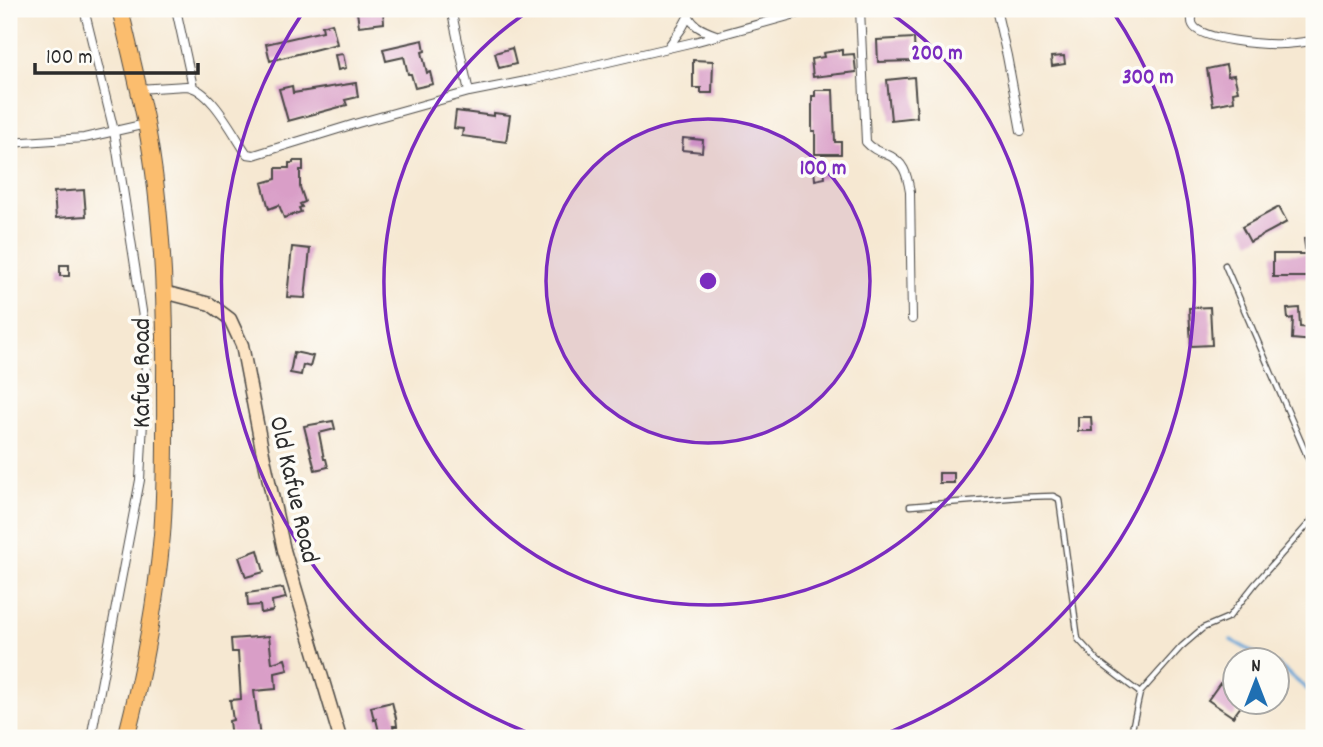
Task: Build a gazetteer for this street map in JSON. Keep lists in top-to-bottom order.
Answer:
{
  "streets": {
    "highway": ["Kafue Road"],
    "street": ["Old Kafue Road"]
  },
  "crossings": [
    ["Kafue Road", "Old Kafue Road"]
  ],
  "scale_bar": "100 m",
  "north": "top",
  "rings": ["200 m", "300 m", "100 m"]
}
